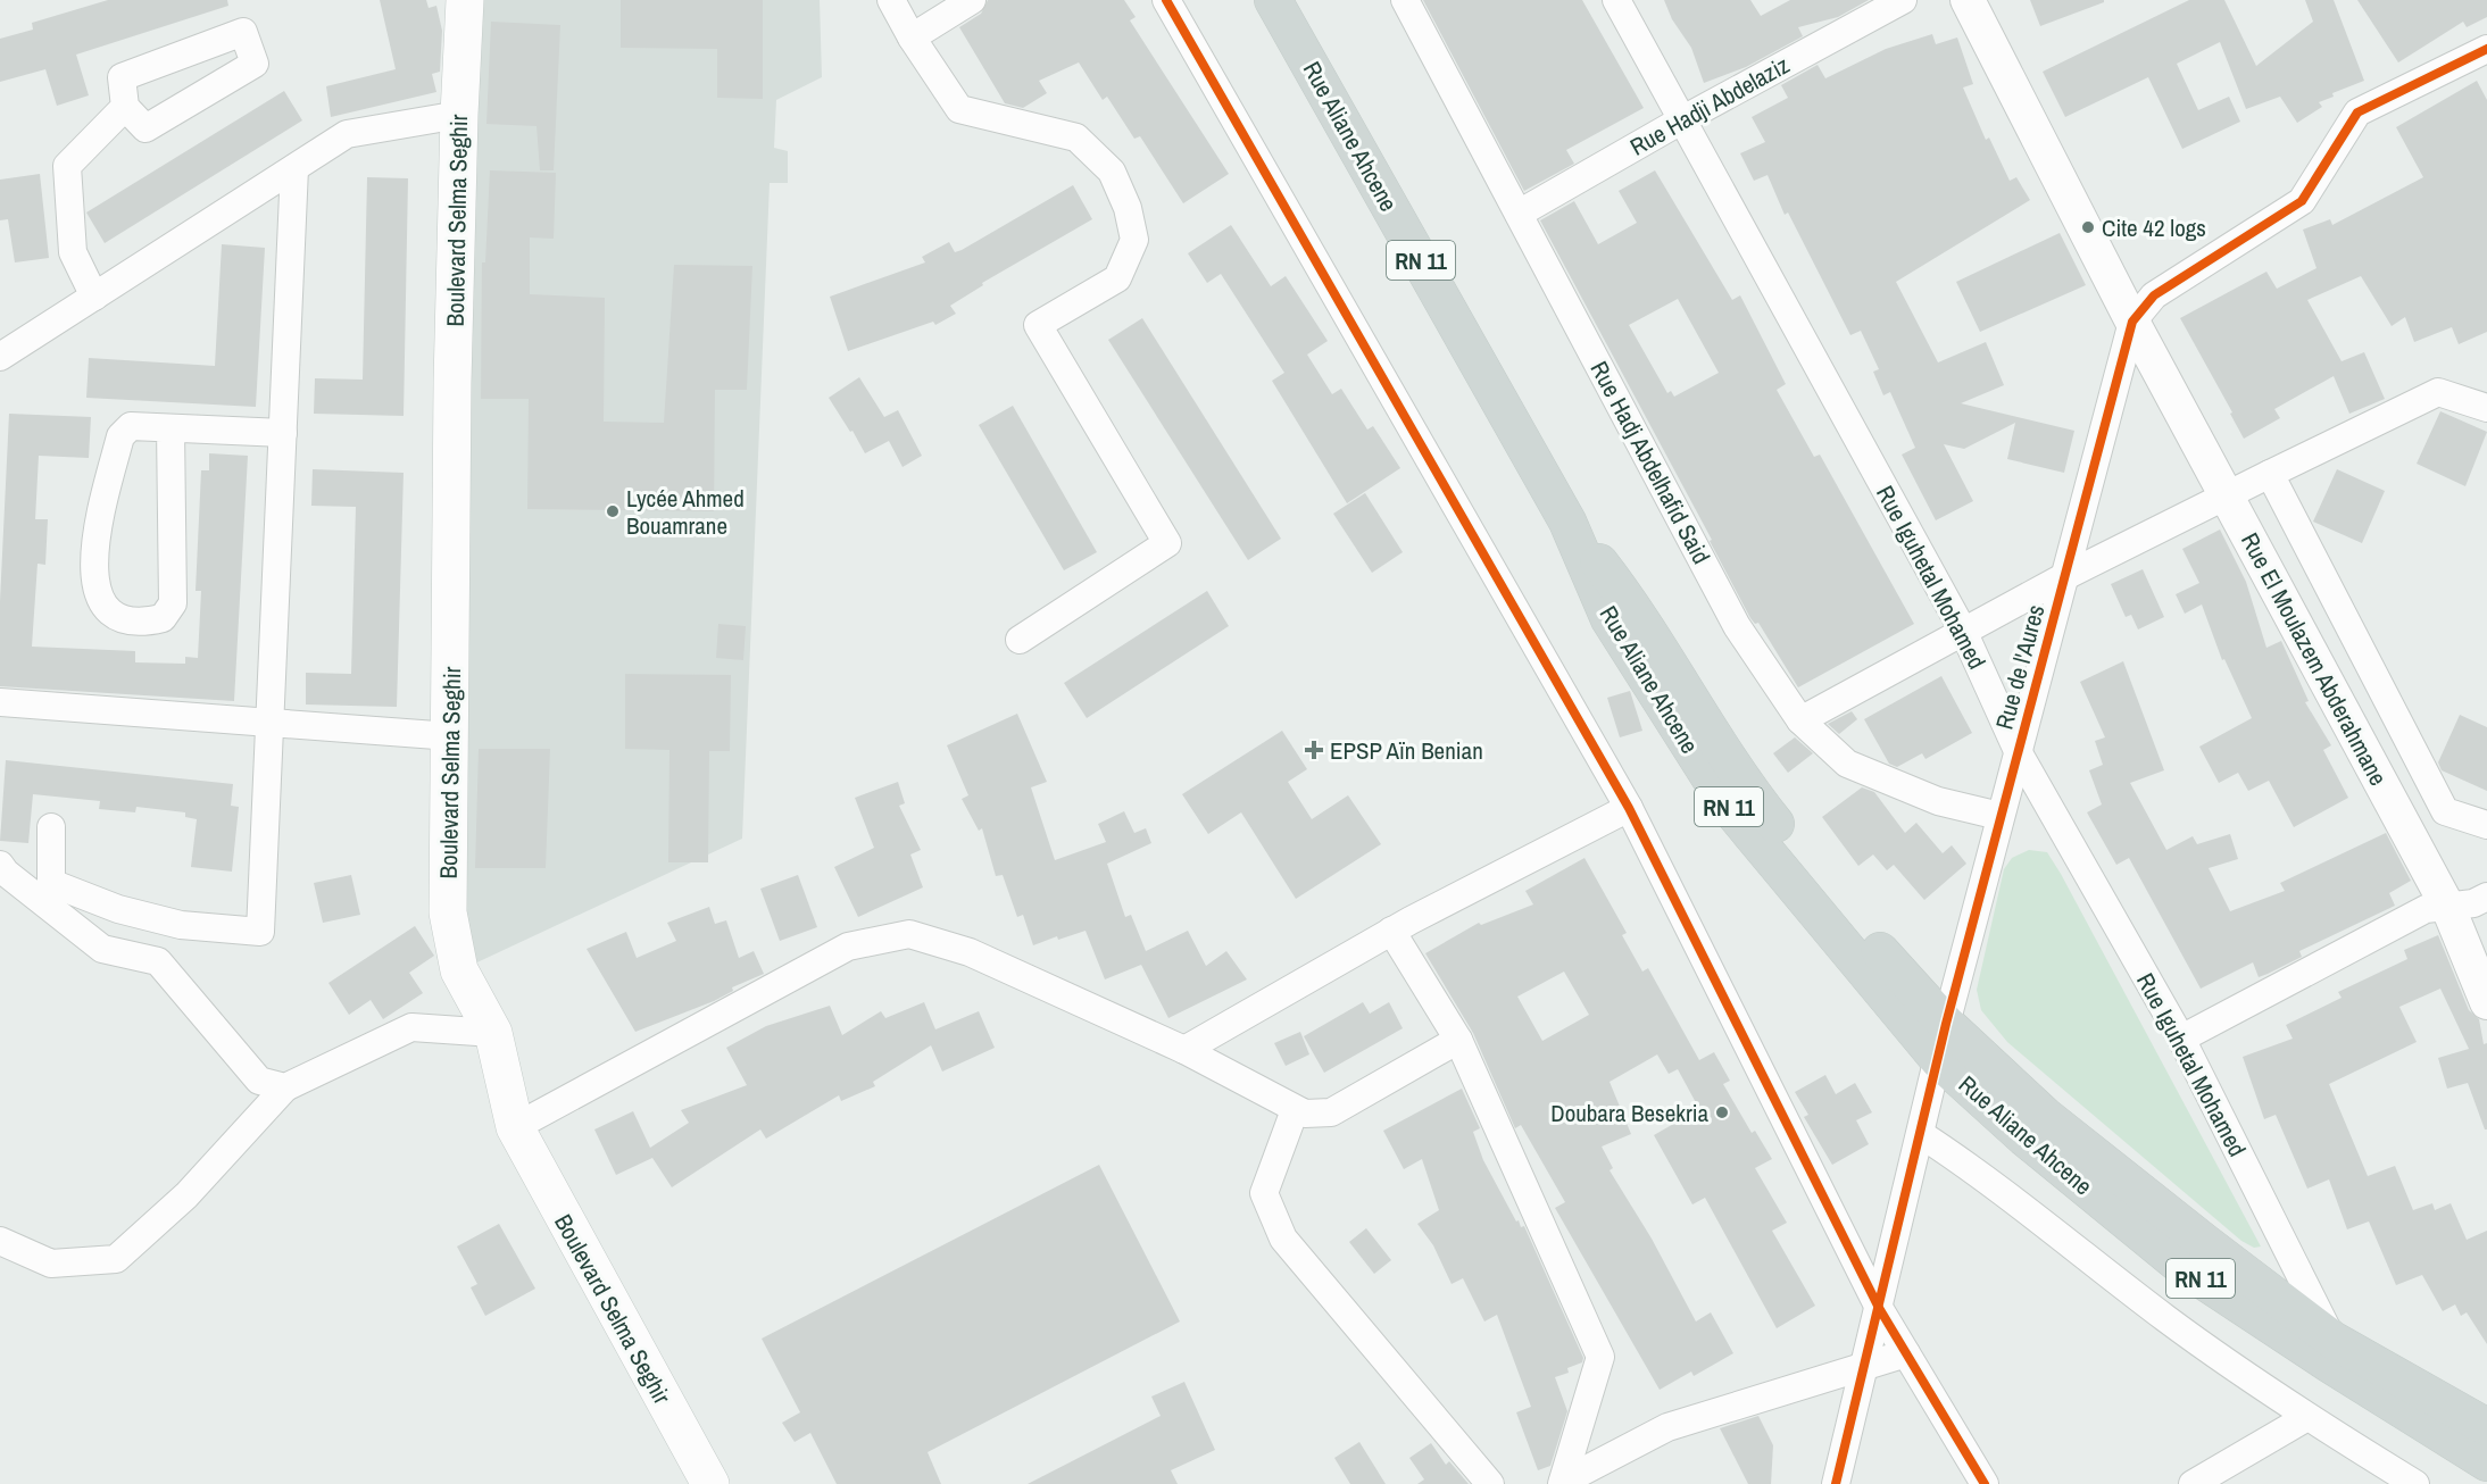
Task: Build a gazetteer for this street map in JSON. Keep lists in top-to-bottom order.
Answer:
{
  "streets": {
    "main road": ["Rue Aliane Ahcene", "Boulevard Selma Seghir", "RN 11"],
    "street": [
      "Rue Hadji Abdelaziz",
      "Rue Hadj Abdelhafid Said",
      "Rue Iguhetal Mohamed",
      "Rue El Moulazem Abderahmane",
      "Rue de l'Aures"
    ]
  },
  "crossings": [
    ["Rue Hadji Abdelaziz", "Rue Hadj Abdelhafid Said"],
    ["Rue Hadji Abdelaziz", "Rue Iguhetal Mohamed"],
    ["Rue Aliane Ahcene", "Rue Iguhetal Mohamed"],
    ["Rue Aliane Ahcene", "Rue de l'Aures"],
    ["Rue Hadj Abdelhafid Said", "Rue de l'Aures"],
    ["Rue Iguhetal Mohamed", "Rue de l'Aures"],
    ["Rue El Moulazem Abderahmane", "Rue de l'Aures"]
  ],
  "places": {
    "other": ["Cite 42 logs", "Lycée Ahmed Bouamrane", "Doubara Besekria"],
    "health": ["EPSP Aïn Benian"]
  }
}
